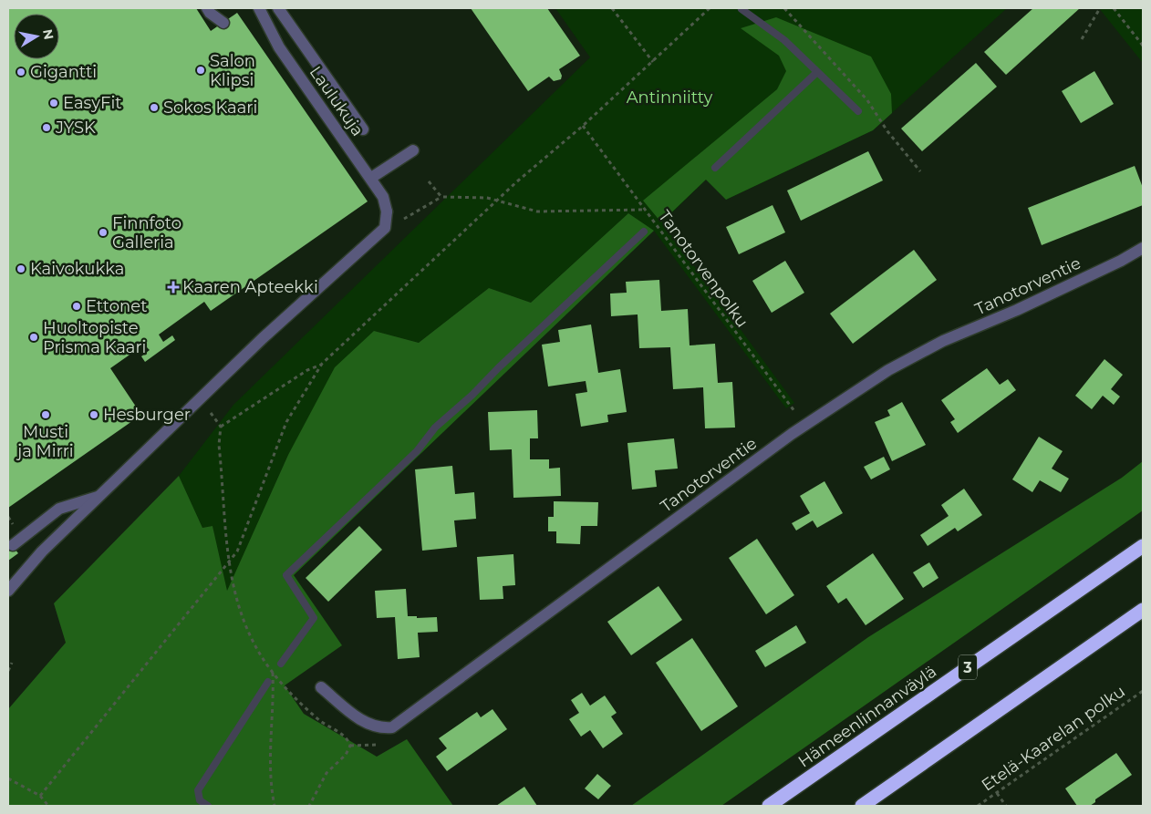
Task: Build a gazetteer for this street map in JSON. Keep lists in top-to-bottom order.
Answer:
{
  "streets": {
    "highway": ["3", "Hämeenlinnanväylä"],
    "street": ["Laulukuja", "Tanotorventie"],
    "path": ["Tanotorvenpolku", "Etelä-Kaarelan polku"]
  },
  "crossings": [
    ["Tanotorvenpolku", "Tanotorventie"]
  ],
  "parks": ["Antinniitty"],
  "places": {
    "other": [
      "Salon Klipsi",
      "Gigantti",
      "EasyFit",
      "Sokos Kaari",
      "JYSK",
      "Finnfoto Galleria",
      "Kaivokukka",
      "Ettonet",
      "Huoltopiste Prisma Kaari",
      "Musti ja Mirri",
      "Hesburger"
    ],
    "health": ["Kaaren Apteekki"]
  },
  "north": "right"
}
